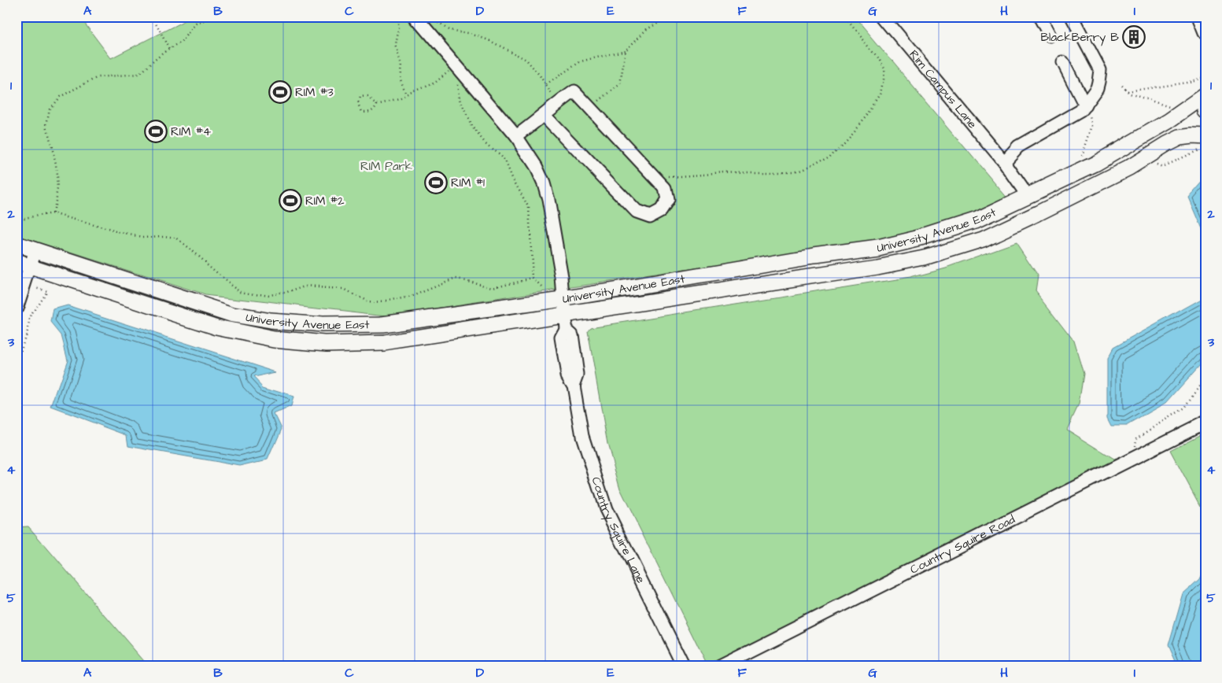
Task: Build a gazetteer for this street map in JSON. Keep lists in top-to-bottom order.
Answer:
{
  "streets": {
    "main road": ["University Avenue East"],
    "street": ["Rim Campus Lane", "Country Squire Lane", "Country Squire Road"]
  },
  "crossings": [
    ["Rim Campus Lane", "University Avenue East"],
    ["University Avenue East", "Country Squire Lane"]
  ],
  "parks": ["RIM Park"],
  "places": {
    "building": ["BlackBerry B"],
    "sports": [
      "RIM #3",
      "RIM #4",
      "RIM #1",
      "RIM #2"
    ]
  },
  "grid": {
    "columns": [
      "A",
      "B",
      "C",
      "D",
      "E",
      "F",
      "G",
      "H",
      "I"
    ],
    "rows": [
      "1",
      "2",
      "3",
      "4",
      "5"
    ]
  }
}
